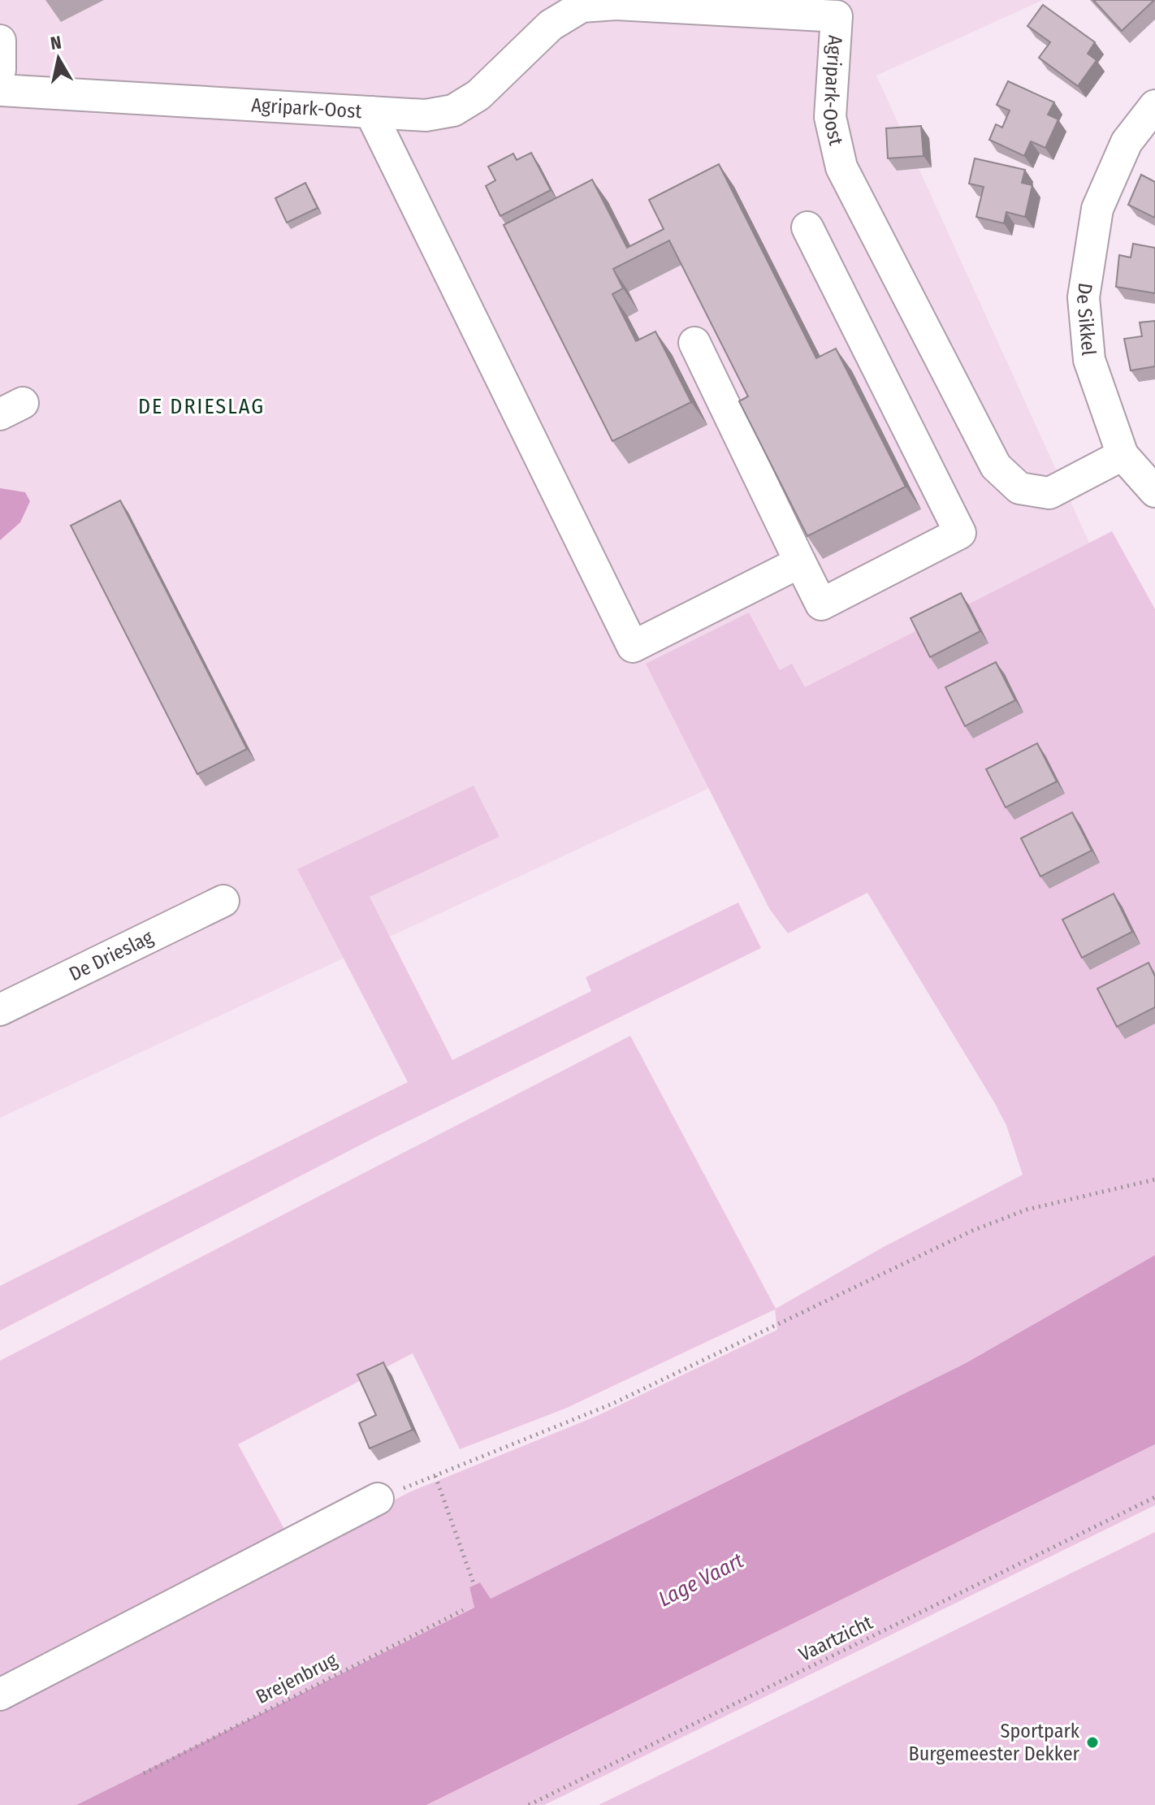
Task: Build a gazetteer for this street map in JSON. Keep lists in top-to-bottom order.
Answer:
{
  "streets": {
    "street": ["Agripark-Oost", "De Sikkel", "De Drieslag"],
    "path": ["Vaartzicht", "Brejenbrug"]
  },
  "crossings": [
    ["Agripark-Oost", "De Sikkel"]
  ],
  "districts": ["DE DRIESLAG"],
  "water": ["Lage Vaart"],
  "places": ["Sportpark Burgemeester Dekker"],
  "north": "top"
}
